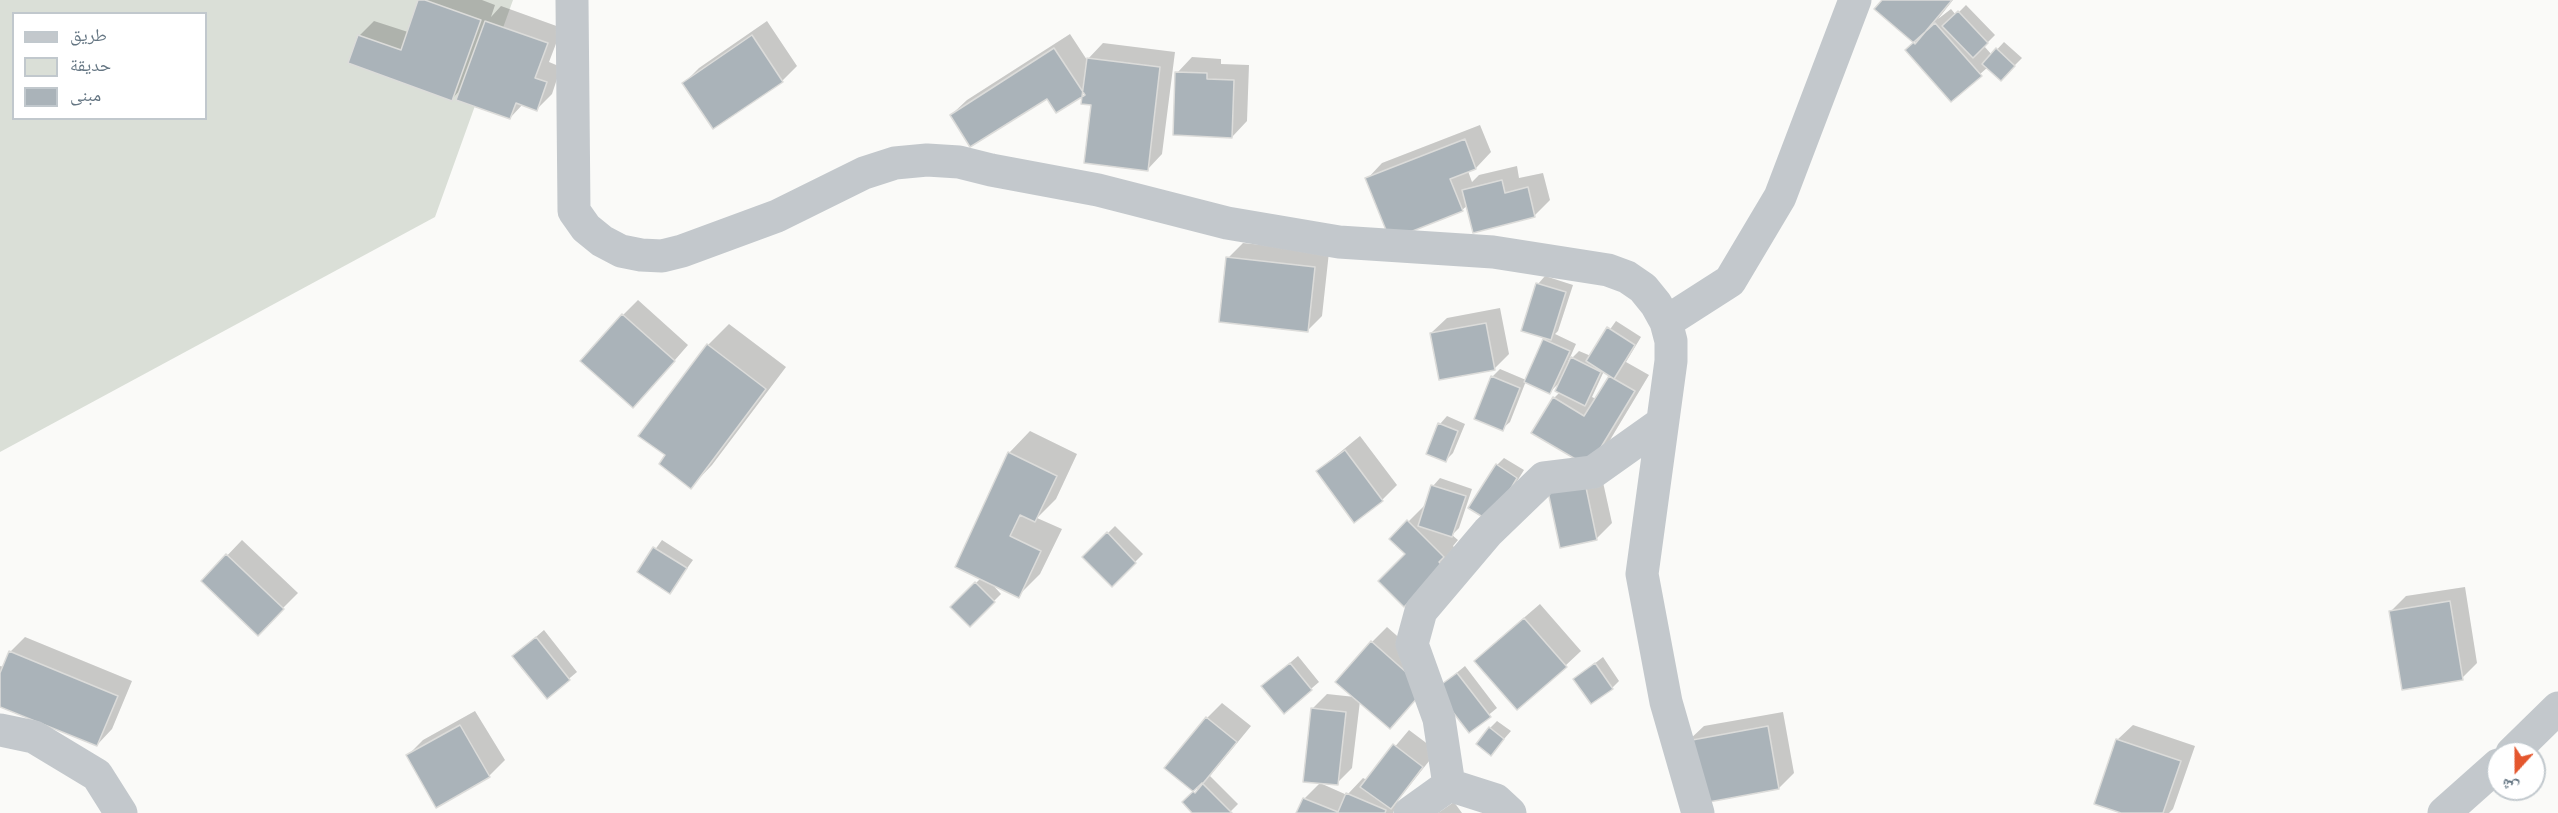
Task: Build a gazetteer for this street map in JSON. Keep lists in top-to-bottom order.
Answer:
{
  "legend": ["طريق", "حديقة", "مبنى"],
  "north": "bottom"
}
